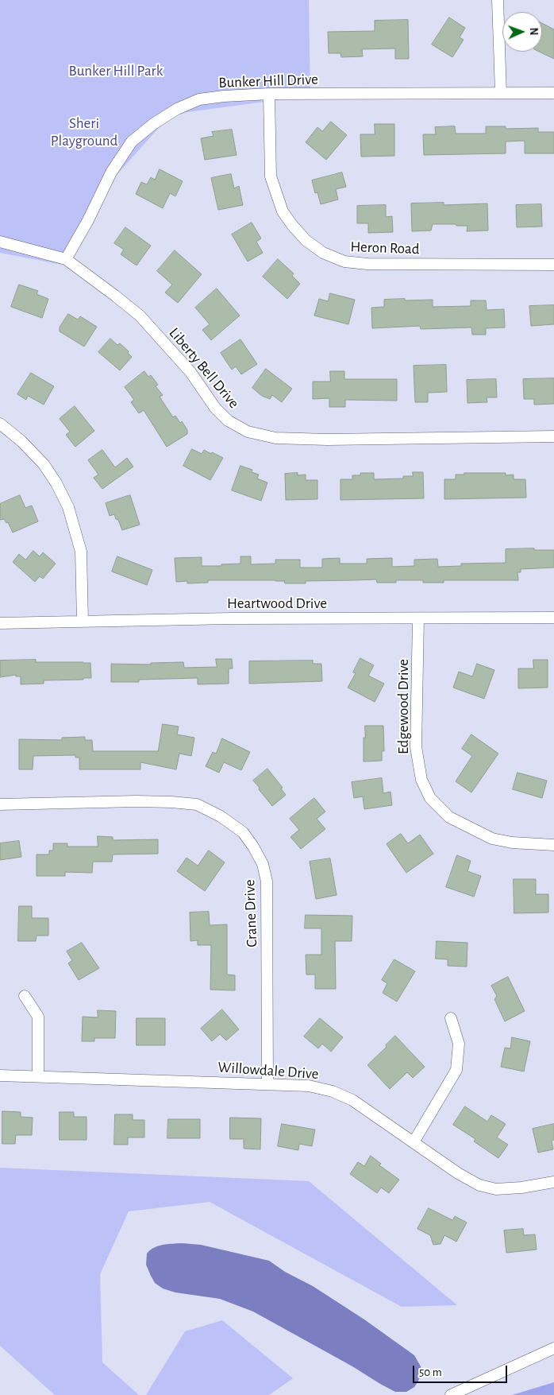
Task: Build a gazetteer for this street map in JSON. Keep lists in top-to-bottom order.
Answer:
{
  "streets": {
    "street": [
      "Bunker Hill Drive",
      "Heron Road",
      "Liberty Bell Drive",
      "Heartwood Drive",
      "Edgewood Drive",
      "Crane Drive",
      "Willowdale Drive"
    ]
  },
  "crossings": [
    ["Bunker Hill Drive", "Heron Road"],
    ["Bunker Hill Drive", "Liberty Bell Drive"],
    ["Heartwood Drive", "Edgewood Drive"],
    ["Crane Drive", "Willowdale Drive"]
  ],
  "parks": ["Bunker Hill Park", "Sheri Playground"],
  "scale_bar": "50 m",
  "north": "right"
}
